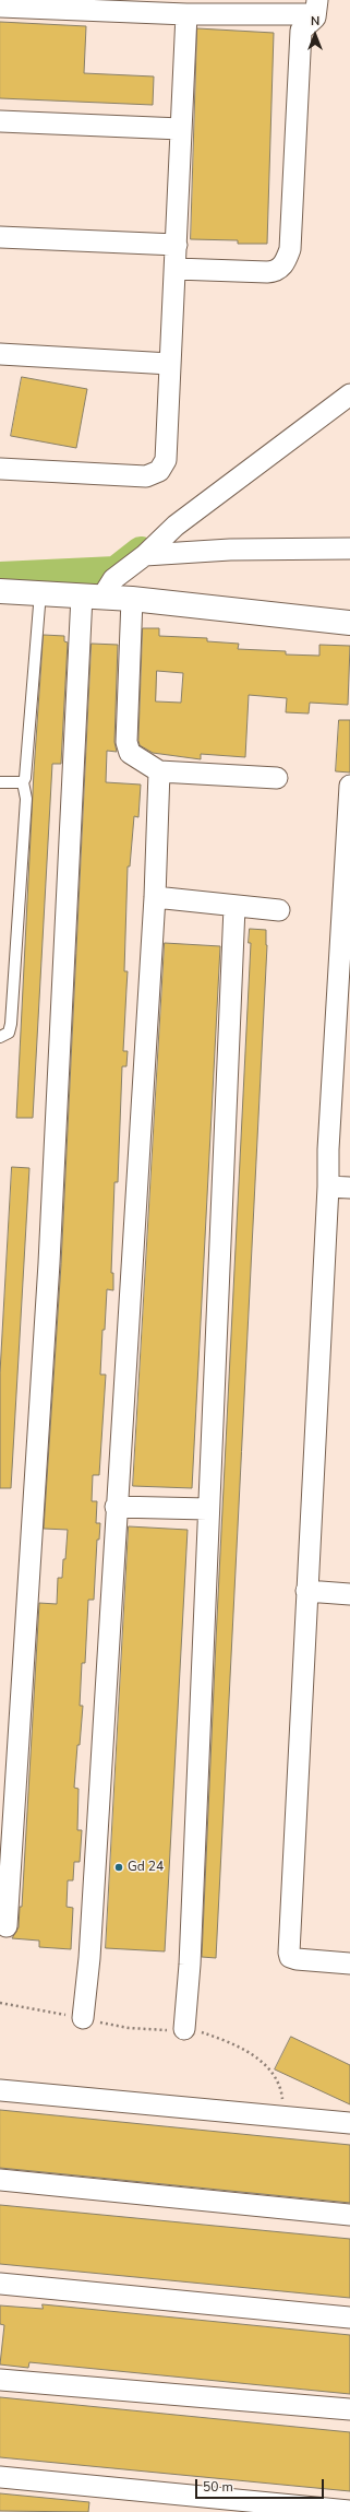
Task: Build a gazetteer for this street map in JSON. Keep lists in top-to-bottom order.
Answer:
{
  "places": ["Gd 24"],
  "scale_bar": "50 m",
  "north": "top"
}
